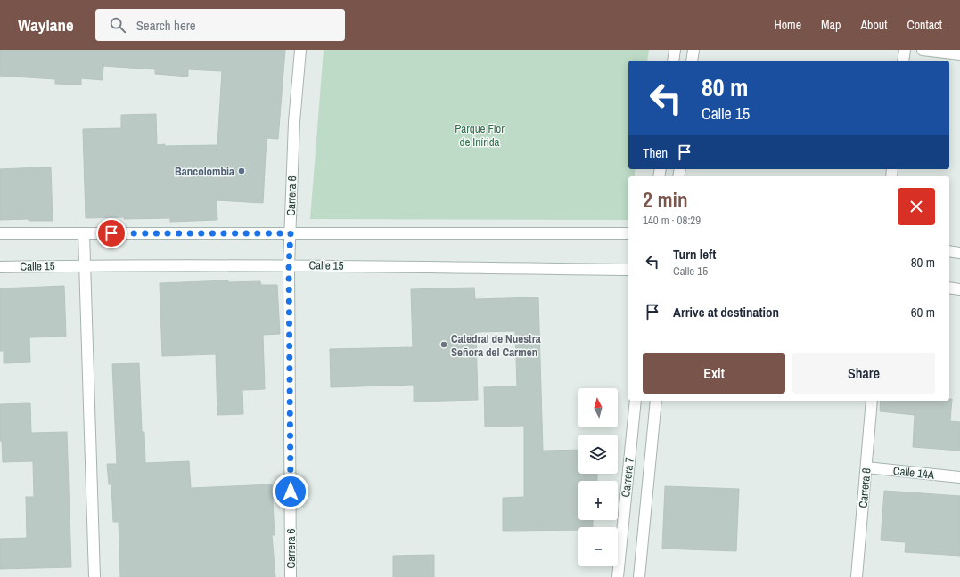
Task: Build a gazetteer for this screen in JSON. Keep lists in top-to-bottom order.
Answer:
{
  "streets": {
    "street": [
      "Carrera 6",
      "Calle 15",
      "Calle 14A",
      "Carrera 7",
      "Carrera 8"
    ]
  },
  "crossings": [
    ["Carrera 6", "Calle 15"],
    ["Calle 14A", "Carrera 8"]
  ],
  "parks": ["Parque Flor de Inírida"],
  "places": ["Bancolombia", "Catedral de Nuestra Señora del Carmen"],
  "north": "top",
  "page": {
    "header": "Waylane",
    "search": "Search here",
    "nav": [
      "Home",
      "Map",
      "About",
      "Contact"
    ],
    "turn": ["80 m", "Calle 15"],
    "then": "Then",
    "heading": ["2 min", "140 m · 08:29"],
    "list": [
      {
        "name": "Turn left",
        "note": "Calle 15",
        "value": "80 m"
      },
      {
        "name": "Arrive at destination",
        "value": "60 m"
      }
    ],
    "buttons": ["Exit", "Share"],
    "map_buttons": ["+", "−"]
  }
}
